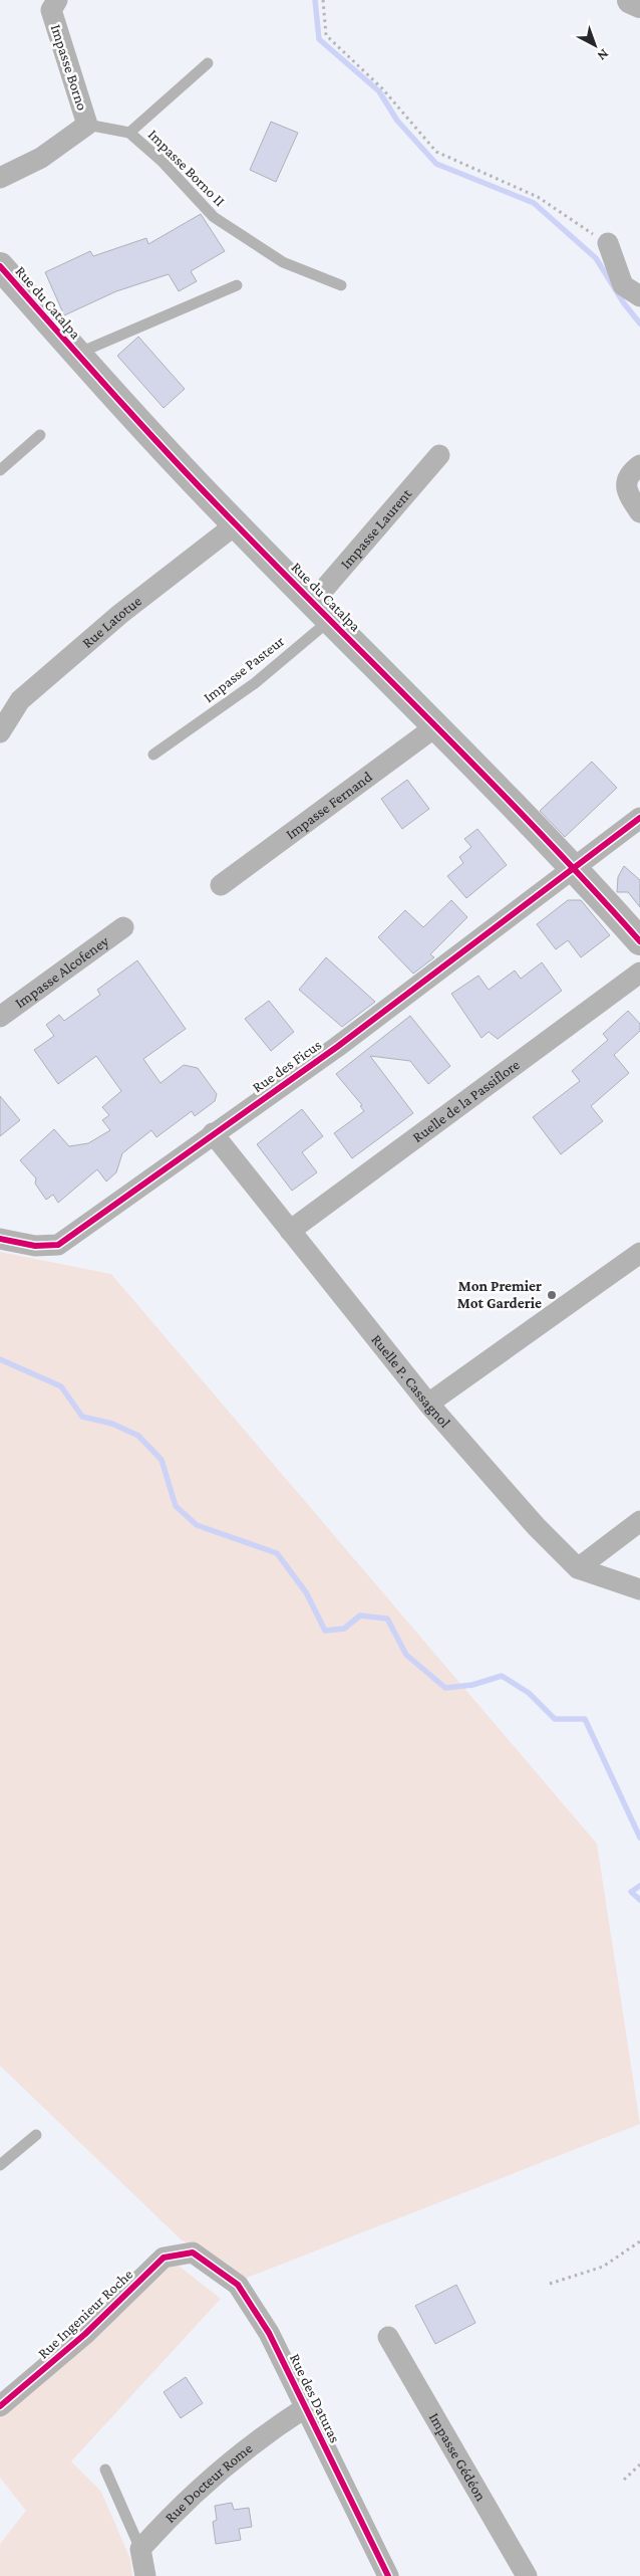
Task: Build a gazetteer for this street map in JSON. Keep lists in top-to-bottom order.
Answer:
{
  "streets": {
    "street": [
      "Impasse Borno",
      "Rue du Catalpa",
      "Impasse Laurent",
      "Rue Latotue",
      "Impasse Fernand",
      "Impasse Alcofeney",
      "Rue des Ficus",
      "Ruelle de la Passiflore",
      "Ruelle P. Cassagnol",
      "Rue Ingenieur Roche",
      "Rue des Daturas",
      "Impasse Gédéon",
      "Rue Docteur Rome"
    ],
    "lane": ["Impasse Borno II", "Impasse Pasteur"]
  },
  "crossings": [
    ["Impasse Borno", "Impasse Borno II"],
    ["Rue du Catalpa", "Impasse Laurent"],
    ["Rue du Catalpa", "Rue Latotue"],
    ["Rue du Catalpa", "Impasse Pasteur"],
    ["Rue du Catalpa", "Impasse Fernand"],
    ["Rue du Catalpa", "Rue des Ficus"],
    ["Impasse Laurent", "Impasse Pasteur"],
    ["Rue des Ficus", "Ruelle P. Cassagnol"],
    ["Ruelle de la Passiflore", "Ruelle P. Cassagnol"],
    ["Rue Ingenieur Roche", "Rue des Daturas"],
    ["Rue des Daturas", "Rue Docteur Rome"]
  ],
  "places": ["Mon Premier Mot Garderie"],
  "north": "bottom right"
}
